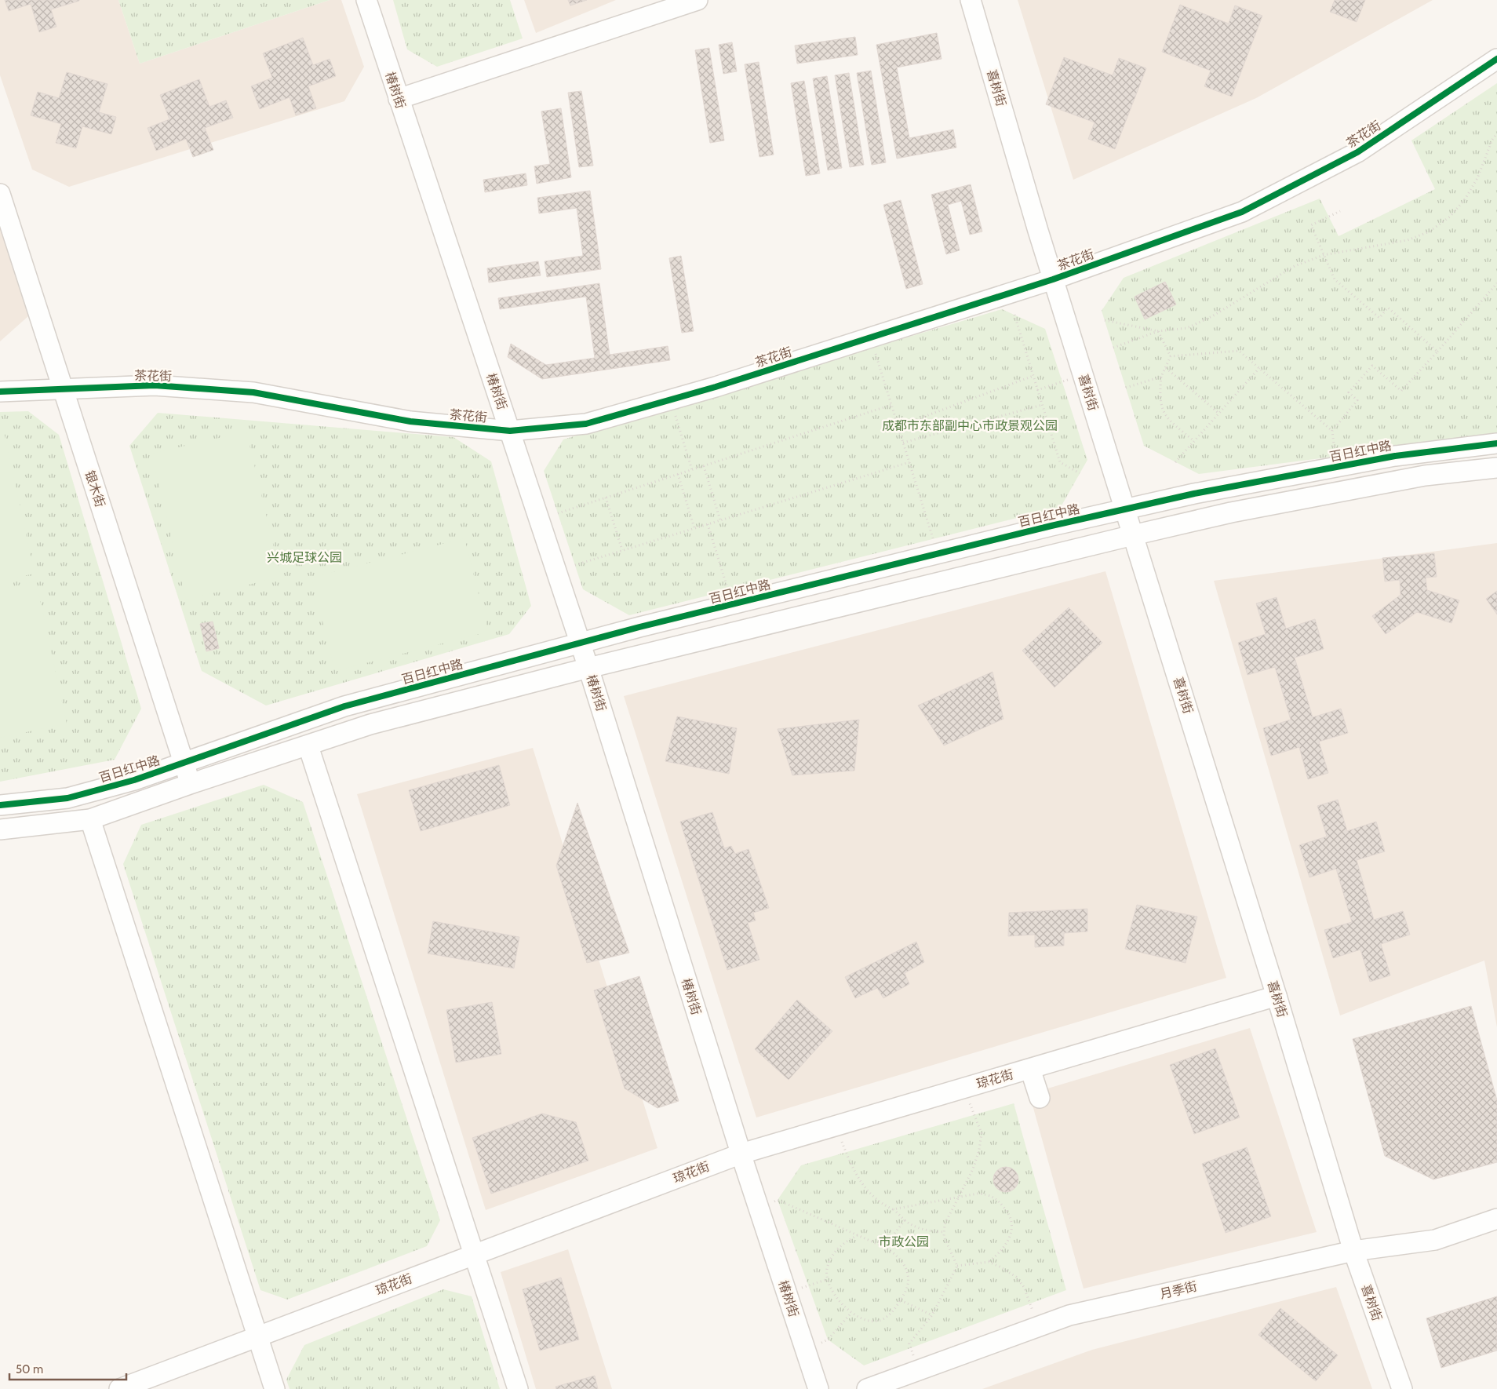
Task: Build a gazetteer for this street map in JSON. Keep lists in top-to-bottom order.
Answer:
{
  "streets": {
    "street": [
      "喜树街",
      "椿树街",
      "茶花街",
      "百日红中路",
      "银木街",
      "琼花街",
      "月季街"
    ]
  },
  "crossings": [
    ["喜树街", "茶花街"],
    ["喜树街", "百日红中路"],
    ["喜树街", "琼花街"],
    ["喜树街", "月季街"],
    ["椿树街", "茶花街"],
    ["椿树街", "百日红中路"],
    ["椿树街", "琼花街"],
    ["茶花街", "银木街"],
    ["百日红中路", "银木街"]
  ],
  "parks": ["成都市东部副中心市政景观公园", "兴城足球公园", "市政公园"],
  "scale_bar": "50 m"
}
